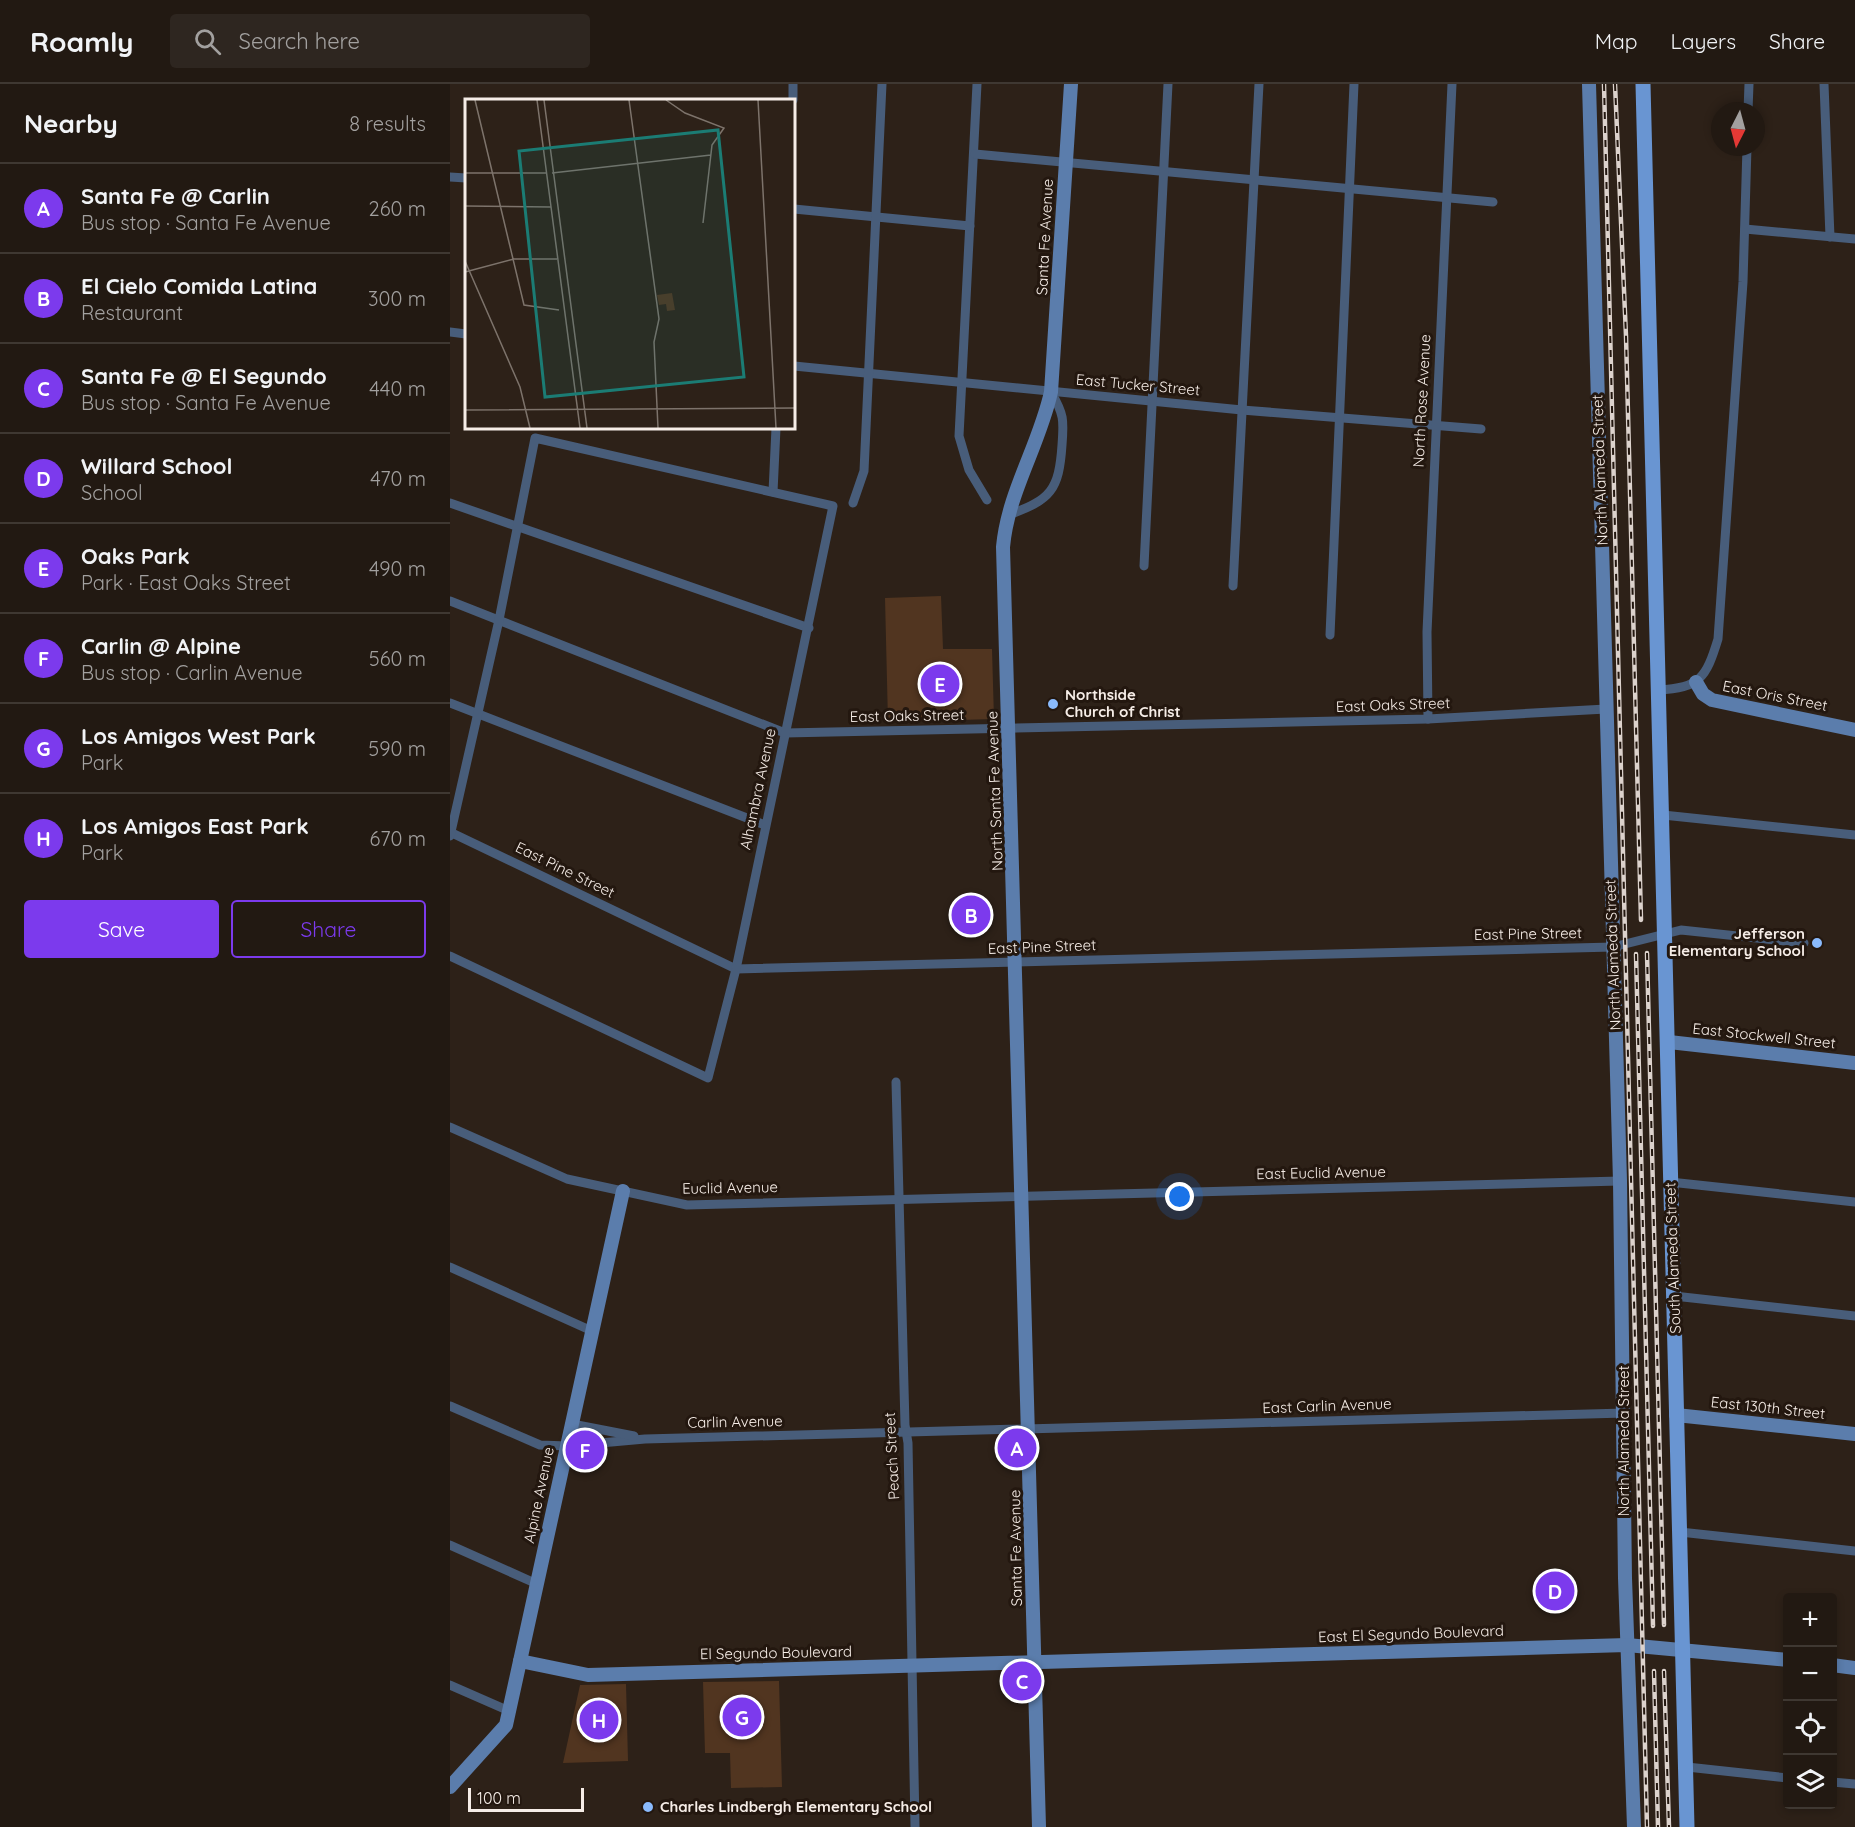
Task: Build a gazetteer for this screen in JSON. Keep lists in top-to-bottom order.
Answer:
{
  "streets": {
    "main road": ["South Alameda Street"],
    "street": [
      "Santa Fe Avenue",
      "East Tucker Street",
      "North Rose Avenue",
      "North Alameda Street",
      "East Oris Street",
      "East Oaks Street",
      "Alhambra Avenue",
      "North Santa Fe Avenue",
      "East Pine Street",
      "East Stockwell Street",
      "East Euclid Avenue",
      "Euclid Avenue",
      "East Carlin Avenue",
      "East 130th Street",
      "Carlin Avenue",
      "Peach Street",
      "Alpine Avenue",
      "East El Segundo Boulevard",
      "El Segundo Boulevard"
    ]
  },
  "crossings": [
    ["Santa Fe Avenue", "East Tucker Street"],
    ["Santa Fe Avenue", "North Santa Fe Avenue"],
    ["Santa Fe Avenue", "East Euclid Avenue"],
    ["Santa Fe Avenue", "Euclid Avenue"],
    ["Santa Fe Avenue", "East Carlin Avenue"],
    ["Santa Fe Avenue", "Carlin Avenue"],
    ["Santa Fe Avenue", "East El Segundo Boulevard"],
    ["Santa Fe Avenue", "El Segundo Boulevard"],
    ["East Tucker Street", "North Rose Avenue"],
    ["East Tucker Street", "North Santa Fe Avenue"],
    ["North Rose Avenue", "East Oaks Street"],
    ["North Alameda Street", "East Oaks Street"],
    ["North Alameda Street", "East Pine Street"],
    ["North Alameda Street", "East Euclid Avenue"],
    ["North Alameda Street", "East Carlin Avenue"],
    ["North Alameda Street", "East El Segundo Boulevard"],
    ["East Oaks Street", "Alhambra Avenue"],
    ["East Oaks Street", "North Santa Fe Avenue"],
    ["Alhambra Avenue", "East Pine Street"],
    ["North Santa Fe Avenue", "East Pine Street"],
    ["North Santa Fe Avenue", "East Euclid Avenue"],
    ["North Santa Fe Avenue", "Euclid Avenue"],
    ["East Pine Street", "South Alameda Street"],
    ["East Stockwell Street", "South Alameda Street"],
    ["East Euclid Avenue", "Euclid Avenue"],
    ["Euclid Avenue", "Peach Street"],
    ["Euclid Avenue", "Alpine Avenue"],
    ["South Alameda Street", "East 130th Street"],
    ["South Alameda Street", "East El Segundo Boulevard"],
    ["East Carlin Avenue", "Carlin Avenue"],
    ["Carlin Avenue", "Peach Street"],
    ["Carlin Avenue", "Alpine Avenue"],
    ["Peach Street", "El Segundo Boulevard"],
    ["Alpine Avenue", "El Segundo Boulevard"],
    ["East El Segundo Boulevard", "El Segundo Boulevard"]
  ],
  "places": ["Northside Church of Christ", "Jefferson Elementary School", "Charles Lindbergh Elementary School"],
  "scale_bar": "100 m",
  "north": "bottom",
  "page": {
    "header": "Roamly",
    "search": "Search here",
    "nav": ["Map", "Layers", "Share"],
    "heading": ["Nearby", "8 results"],
    "list": [
      {
        "mark": "A",
        "name": "Santa Fe @ Carlin",
        "note": "Bus stop · Santa Fe Avenue",
        "value": "260 m"
      },
      {
        "mark": "B",
        "name": "El Cielo Comida Latina",
        "note": "Restaurant",
        "value": "300 m"
      },
      {
        "mark": "C",
        "name": "Santa Fe @ El Segundo",
        "note": "Bus stop · Santa Fe Avenue",
        "value": "440 m"
      },
      {
        "mark": "D",
        "name": "Willard School",
        "note": "School",
        "value": "470 m"
      },
      {
        "mark": "E",
        "name": "Oaks Park",
        "note": "Park · East Oaks Street",
        "value": "490 m"
      },
      {
        "mark": "F",
        "name": "Carlin @ Alpine",
        "note": "Bus stop · Carlin Avenue",
        "value": "560 m"
      },
      {
        "mark": "G",
        "name": "Los Amigos West Park",
        "note": "Park",
        "value": "590 m"
      },
      {
        "mark": "H",
        "name": "Los Amigos East Park",
        "note": "Park",
        "value": "670 m"
      }
    ],
    "pins": [
      "E",
      "B",
      "A",
      "F",
      "D",
      "C",
      "G",
      "H"
    ],
    "buttons": ["Save", "Share"],
    "map_buttons": ["+", "−"],
    "scale": "100 m"
  }
}
